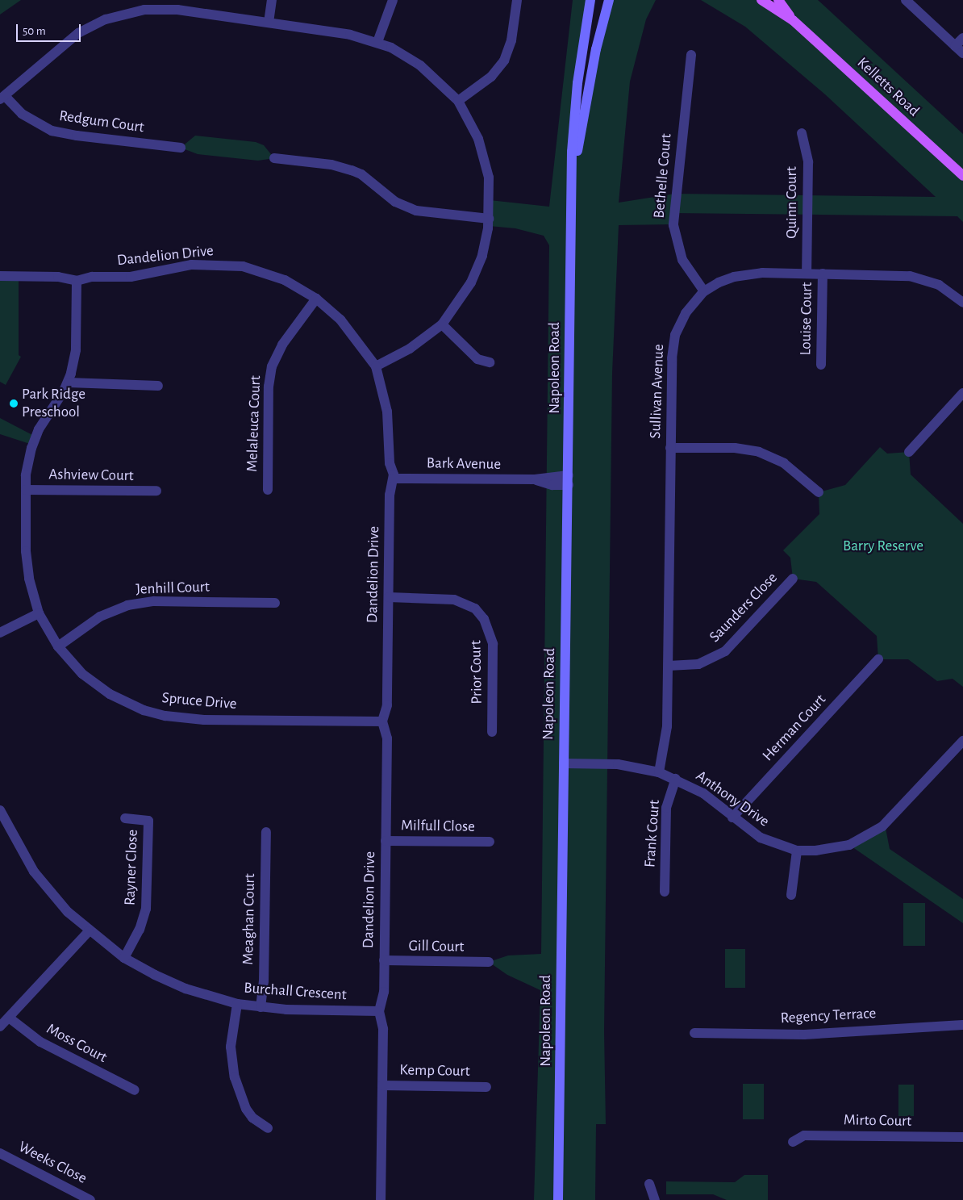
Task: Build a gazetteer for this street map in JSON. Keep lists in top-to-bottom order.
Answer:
{
  "streets": {
    "main road": ["Kelletts Road", "Napoleon Road"],
    "street": [
      "Redgum Court",
      "Bethelle Court",
      "Quinn Court",
      "Dandelion Drive",
      "Louise Court",
      "Sullivan Avenue",
      "Melaleuca Court",
      "Bark Avenue",
      "Ashview Court",
      "Jenhill Court",
      "Saunders Close",
      "Prior Court",
      "Spruce Drive",
      "Herman Court",
      "Anthony Drive",
      "Milfull Close",
      "Frank Court",
      "Rayner Close",
      "Meaghan Court",
      "Gill Court",
      "Burchall Crescent",
      "Regency Terrace",
      "Moss Court",
      "Kemp Court",
      "Mirto Court",
      "Weeks Close"
    ]
  },
  "crossings": [
    ["Bethelle Court", "Sullivan Avenue"],
    ["Quinn Court", "Sullivan Avenue"],
    ["Dandelion Drive", "Melaleuca Court"],
    ["Dandelion Drive", "Bark Avenue"],
    ["Dandelion Drive", "Prior Court"],
    ["Dandelion Drive", "Spruce Drive"],
    ["Dandelion Drive", "Milfull Close"],
    ["Dandelion Drive", "Gill Court"],
    ["Dandelion Drive", "Burchall Crescent"],
    ["Dandelion Drive", "Kemp Court"],
    ["Louise Court", "Sullivan Avenue"],
    ["Napoleon Road", "Bark Avenue"],
    ["Napoleon Road", "Anthony Drive"],
    ["Sullivan Avenue", "Saunders Close"],
    ["Sullivan Avenue", "Anthony Drive"],
    ["Ashview Court", "Spruce Drive"],
    ["Jenhill Court", "Spruce Drive"],
    ["Herman Court", "Anthony Drive"],
    ["Anthony Drive", "Frank Court"],
    ["Rayner Close", "Burchall Crescent"],
    ["Meaghan Court", "Burchall Crescent"]
  ],
  "parks": ["Barry Reserve"],
  "places": ["Park Ridge Preschool"],
  "scale_bar": "50 m"
}
